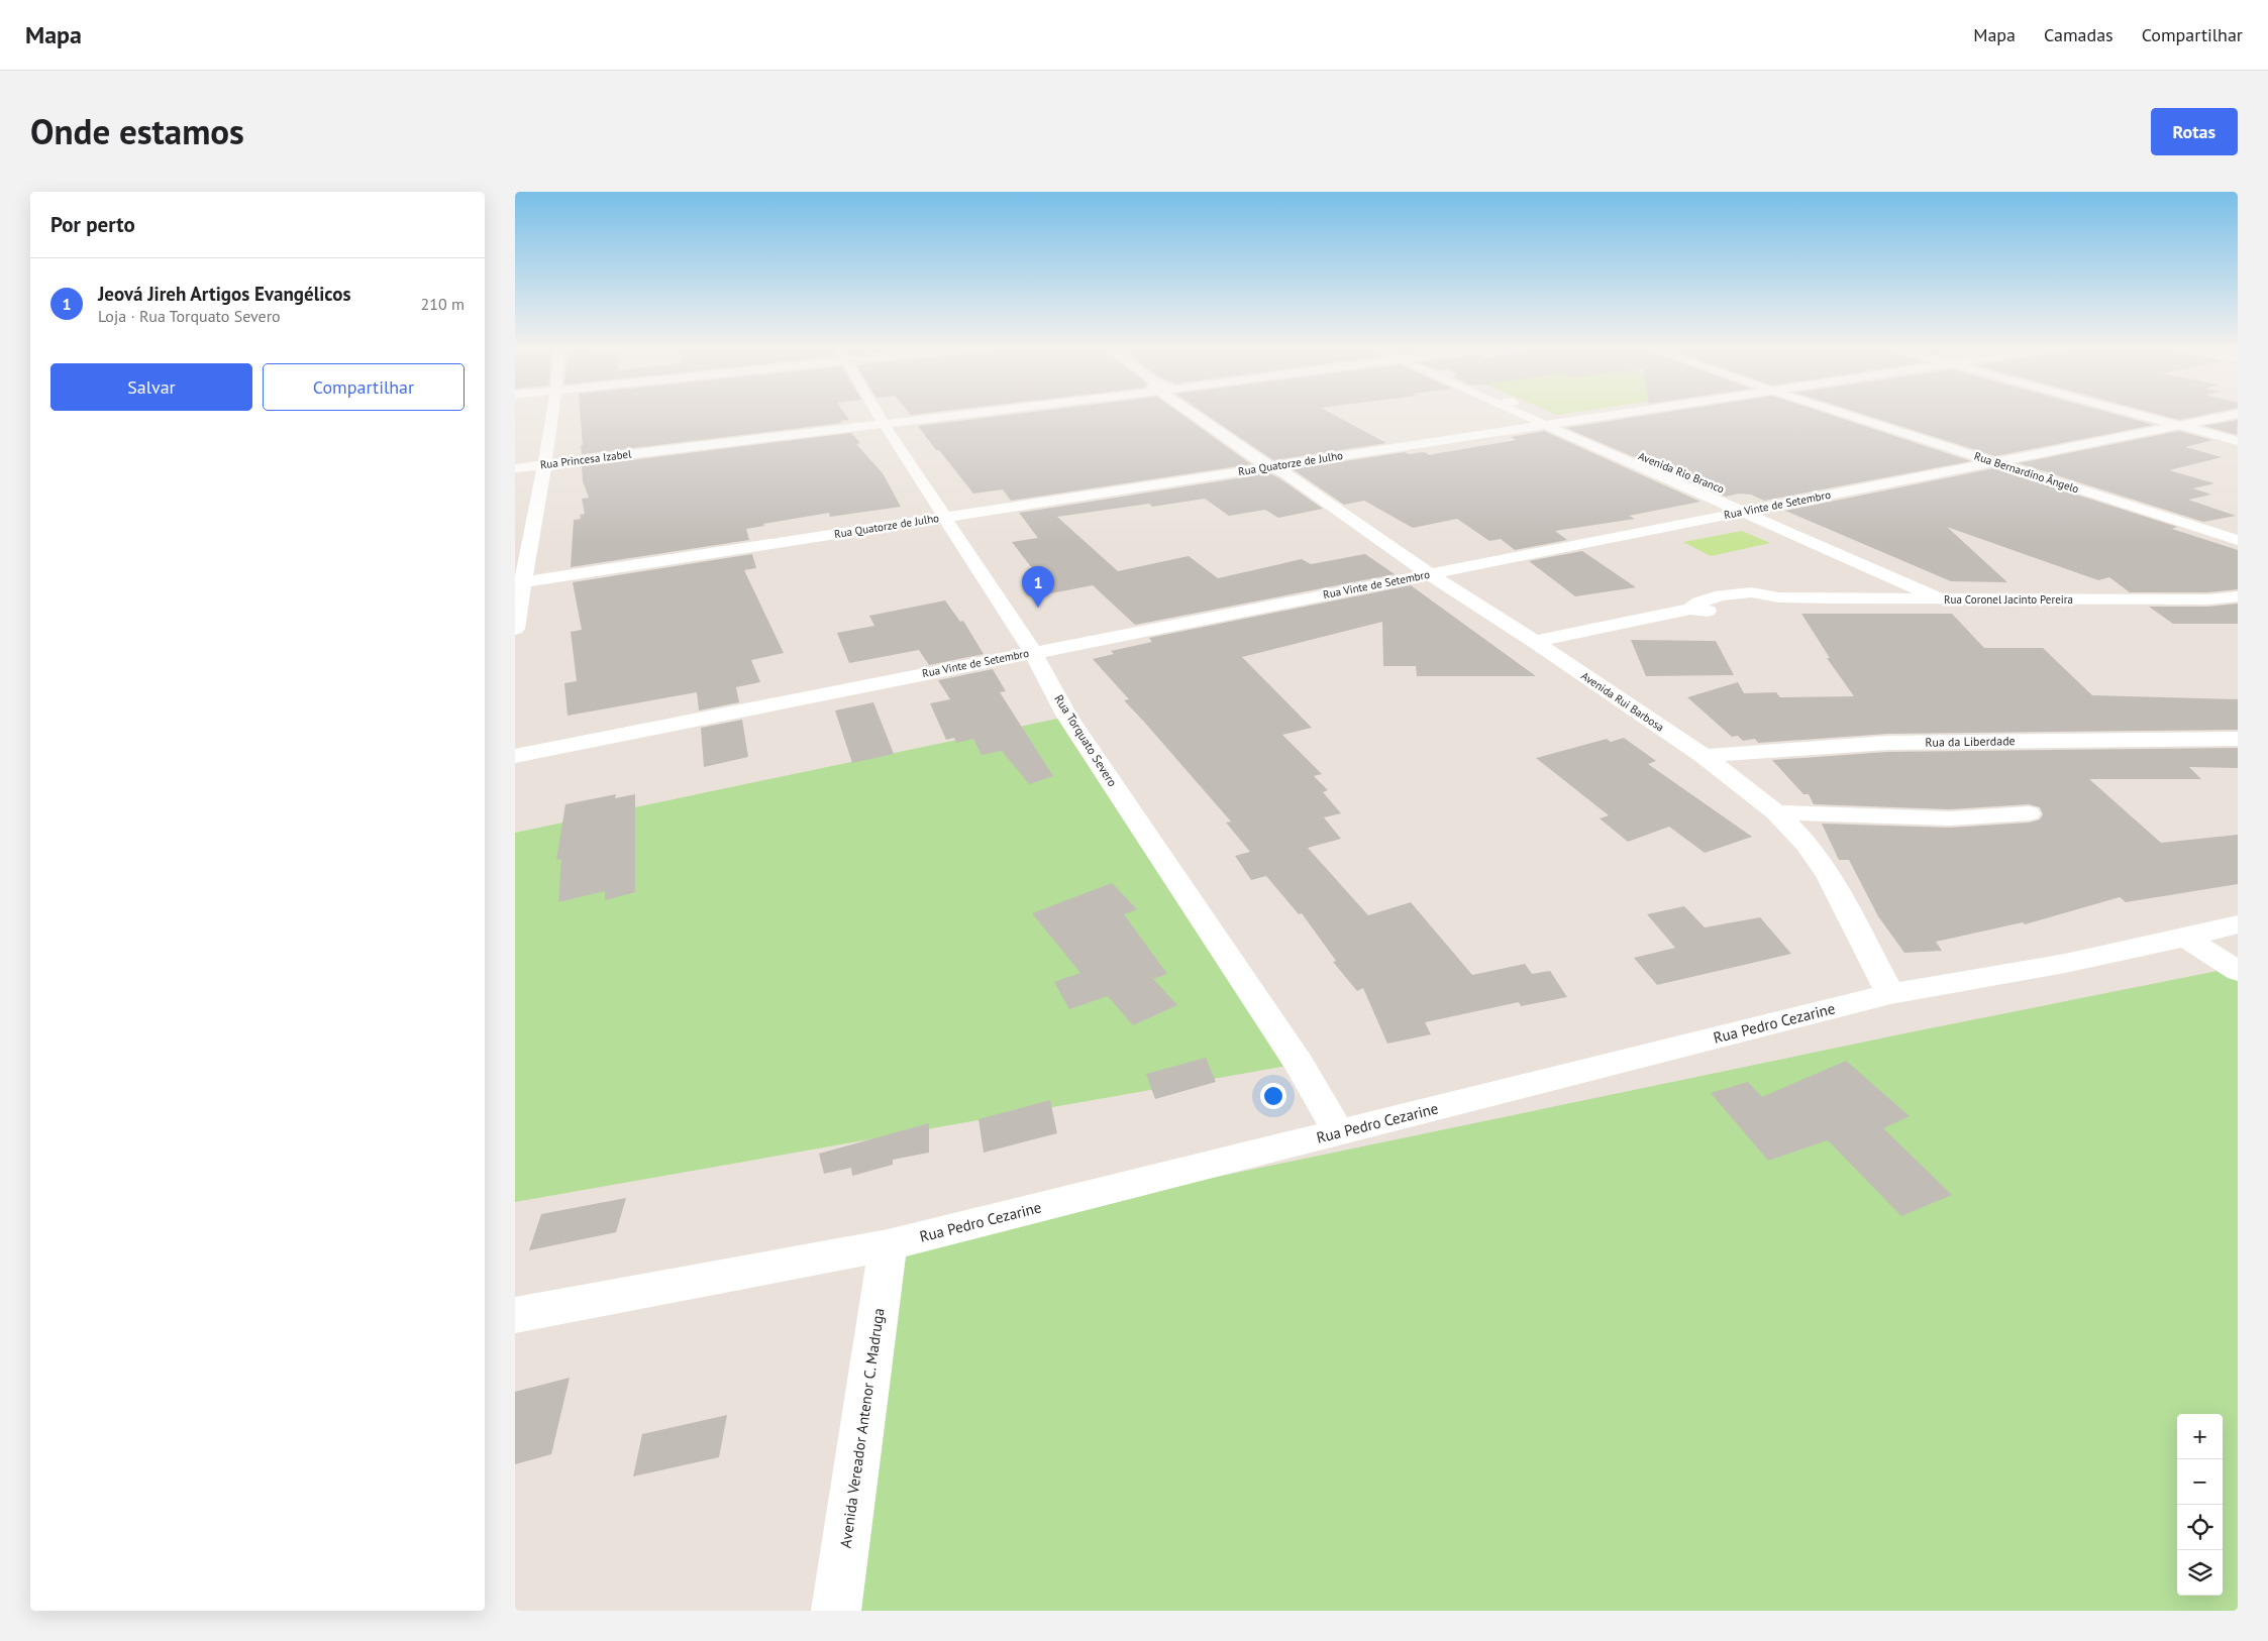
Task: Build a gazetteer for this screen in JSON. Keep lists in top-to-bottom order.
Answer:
{
  "streets": {
    "street": [
      "Rua Princesa Izabel",
      "Rua Quatorze de Julho",
      "Avenida Rio Branco",
      "Rua Bernardino Ângelo",
      "Rua Vinte de Setembro",
      "Rua Coronel Jacinto Pereira",
      "Avenida Rui Barbosa",
      "Rua Torquato Severo",
      "Rua da Liberdade",
      "Rua Pedro Cezarine",
      "Avenida Vereador Antenor C. Madruga"
    ]
  },
  "crossings": [
    ["Rua Princesa Izabel", "Rua Torquato Severo"],
    ["Rua Quatorze de Julho", "Avenida Rio Branco"],
    ["Rua Quatorze de Julho", "Avenida Rui Barbosa"],
    ["Rua Quatorze de Julho", "Rua Torquato Severo"],
    ["Avenida Rio Branco", "Rua Vinte de Setembro"],
    ["Avenida Rio Branco", "Rua Coronel Jacinto Pereira"],
    ["Rua Bernardino Ângelo", "Rua Vinte de Setembro"],
    ["Rua Vinte de Setembro", "Avenida Rui Barbosa"],
    ["Rua Vinte de Setembro", "Rua Torquato Severo"],
    ["Rua Coronel Jacinto Pereira", "Avenida Rui Barbosa"],
    ["Avenida Rui Barbosa", "Rua da Liberdade"],
    ["Avenida Rui Barbosa", "Rua Pedro Cezarine"],
    ["Rua Torquato Severo", "Rua Pedro Cezarine"],
    ["Rua Pedro Cezarine", "Avenida Vereador Antenor C. Madruga"]
  ],
  "page": {
    "header": "Mapa",
    "nav": ["Mapa", "Camadas", "Compartilhar"],
    "title": "Onde estamos",
    "buttons": [
      "Rotas",
      ["Salvar", "Compartilhar"]
    ],
    "heading": "Por perto",
    "list": [
      {
        "mark": "1",
        "name": "Jeová Jireh Artigos Evangélicos",
        "note": "Loja · Rua Torquato Severo",
        "value": "210 m"
      }
    ],
    "pins": "1",
    "map_buttons": ["+", "−"]
  }
}
